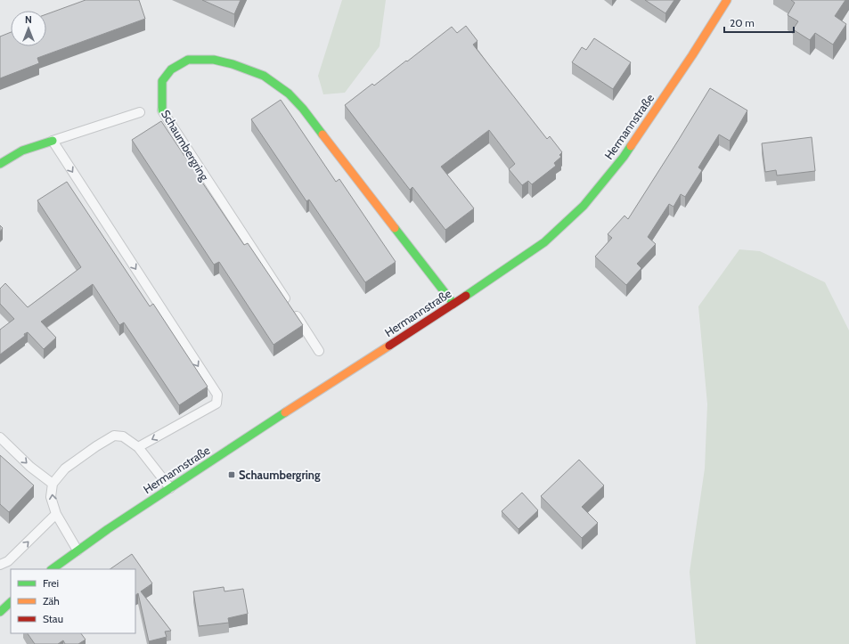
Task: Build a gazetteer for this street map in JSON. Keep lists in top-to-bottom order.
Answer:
{
  "streets": {
    "street": ["Hermannstraße", "Schaumbergring"]
  },
  "crossings": [
    ["Hermannstraße", "Schaumbergring"]
  ],
  "places": {
    "transit": ["Schaumbergring"]
  },
  "legend": ["Frei", "Zäh", "Stau"],
  "scale_bar": "20 m",
  "north": "top"
}
